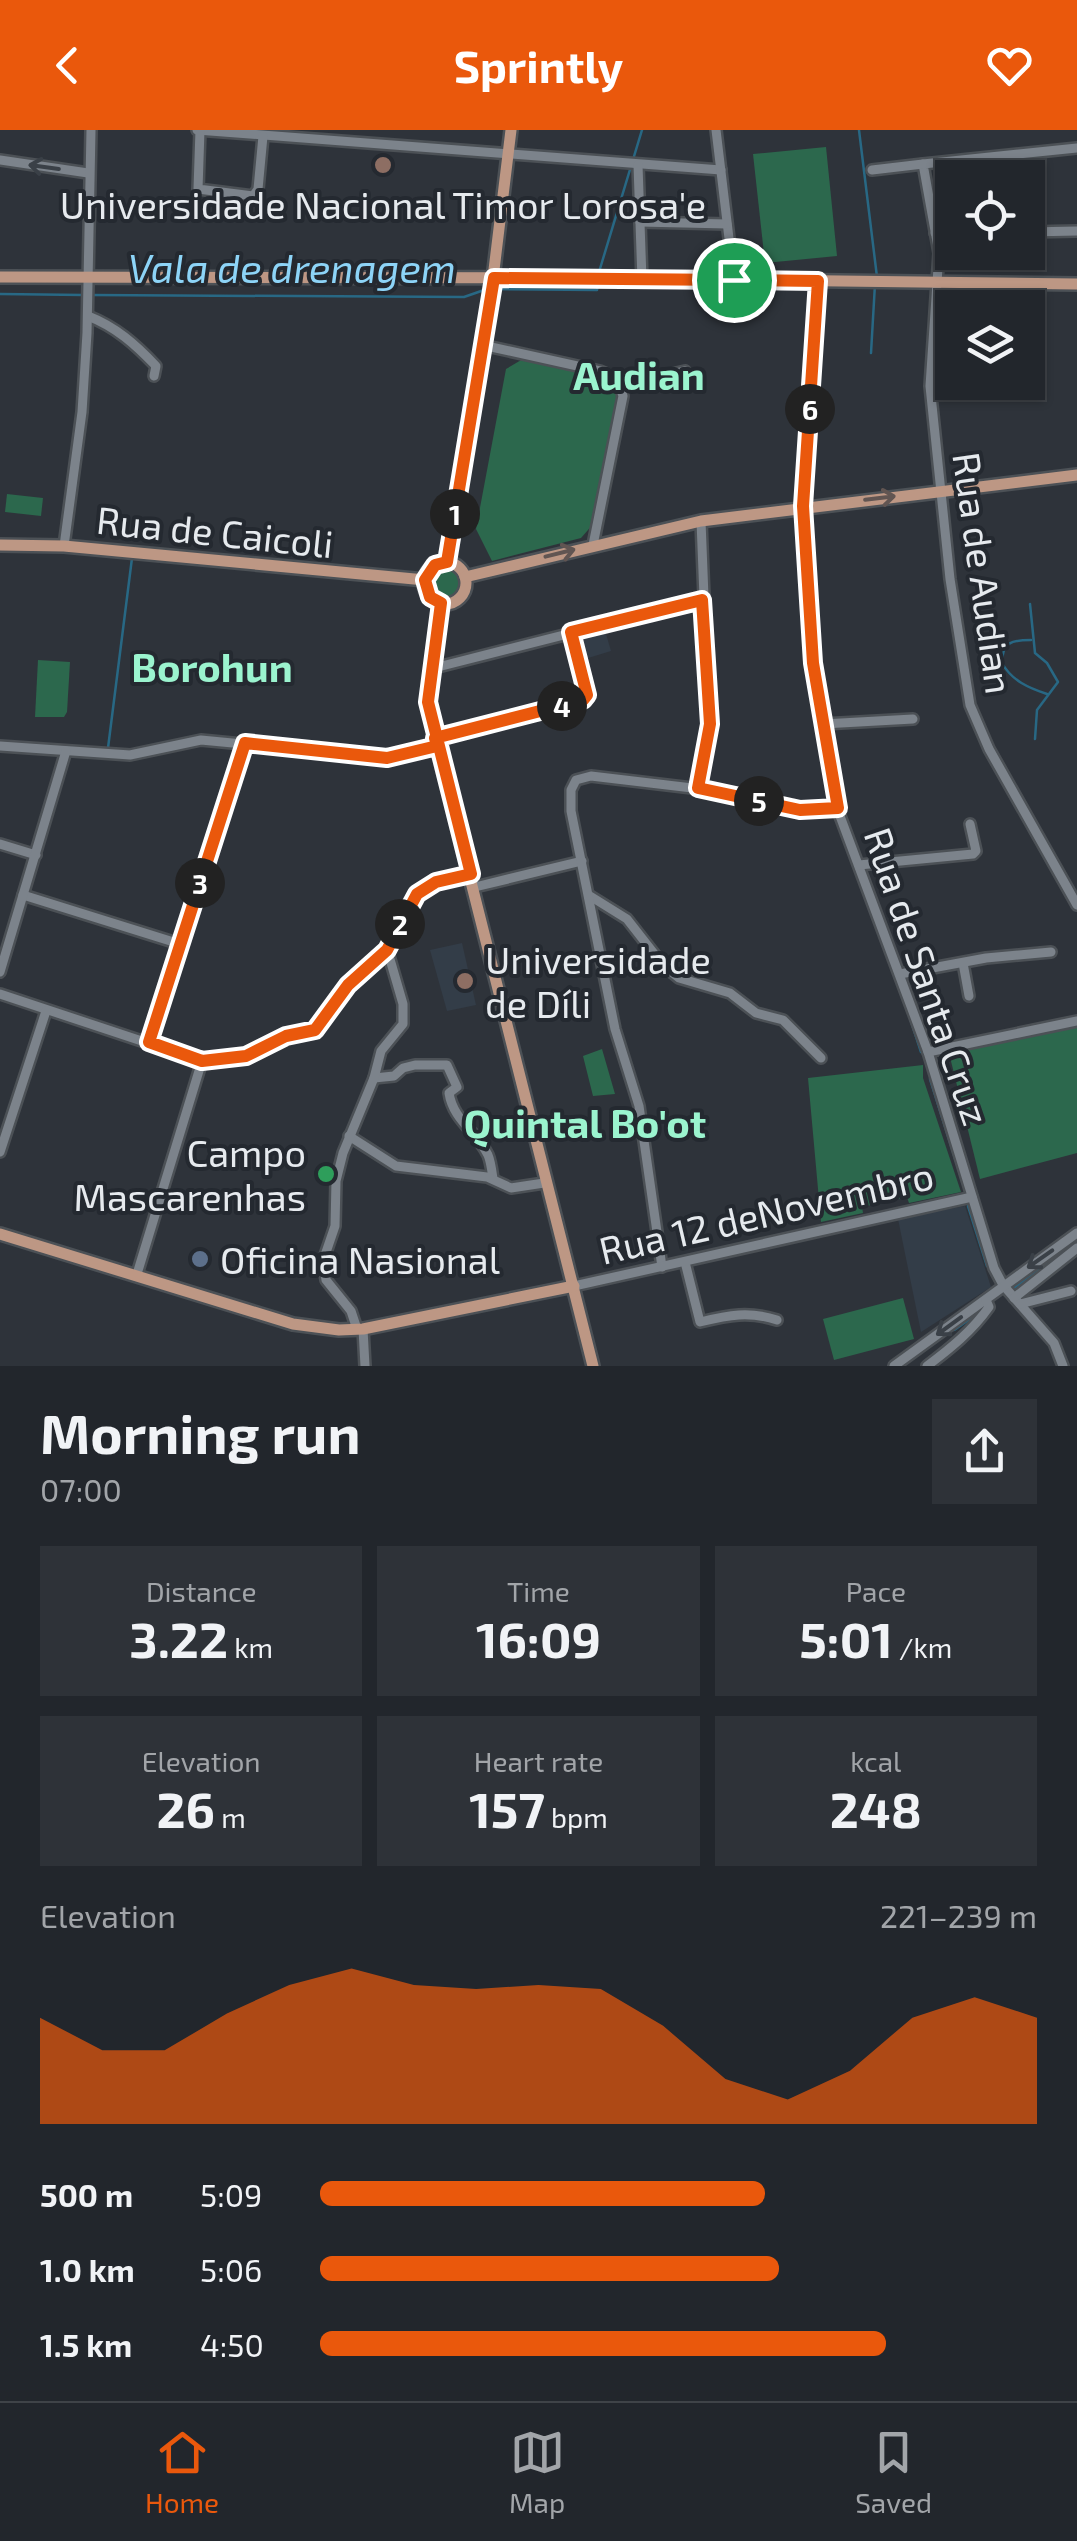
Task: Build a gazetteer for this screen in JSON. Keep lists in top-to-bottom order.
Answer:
{
  "streets": {
    "main road": ["Rua de Caicoli"],
    "street": ["Rua de Audian", "Rua de Santa Cruz", "Rua 12 deNovembro"]
  },
  "crossings": [
    ["Rua de Santa Cruz", "Rua 12 deNovembro"]
  ],
  "districts": ["Audian", "Borohun", "Quintal Bo'ot"],
  "water": ["Vala de drenagem"],
  "places": [
    "Universidade Nacional Timor Lorosa'e",
    "Universidade de Díli",
    "Campo Mascarenhas",
    "Oficina Nasional"
  ],
  "page": {
    "header": "Sprintly",
    "pins": [
      "6",
      "1",
      "4",
      "5",
      "3",
      "2"
    ],
    "heading": ["Morning run", "07:00"],
    "stats": [
      ["Distance", "3.22 km"],
      ["Time", "16:09"],
      ["Pace", "5:01 /km"],
      ["Elevation", "26 m"],
      ["Heart rate", "157 bpm"],
      ["kcal", "248"]
    ],
    "chart": ["Elevation", "221–239 m"],
    "list": [
      {
        "name": "500 m",
        "note": "5:09"
      },
      {
        "name": "1.0 km",
        "note": "5:06"
      },
      {
        "name": "1.5 km",
        "note": "4:50"
      }
    ],
    "tabs": ["Home", "Map", "Saved"]
  }
}
